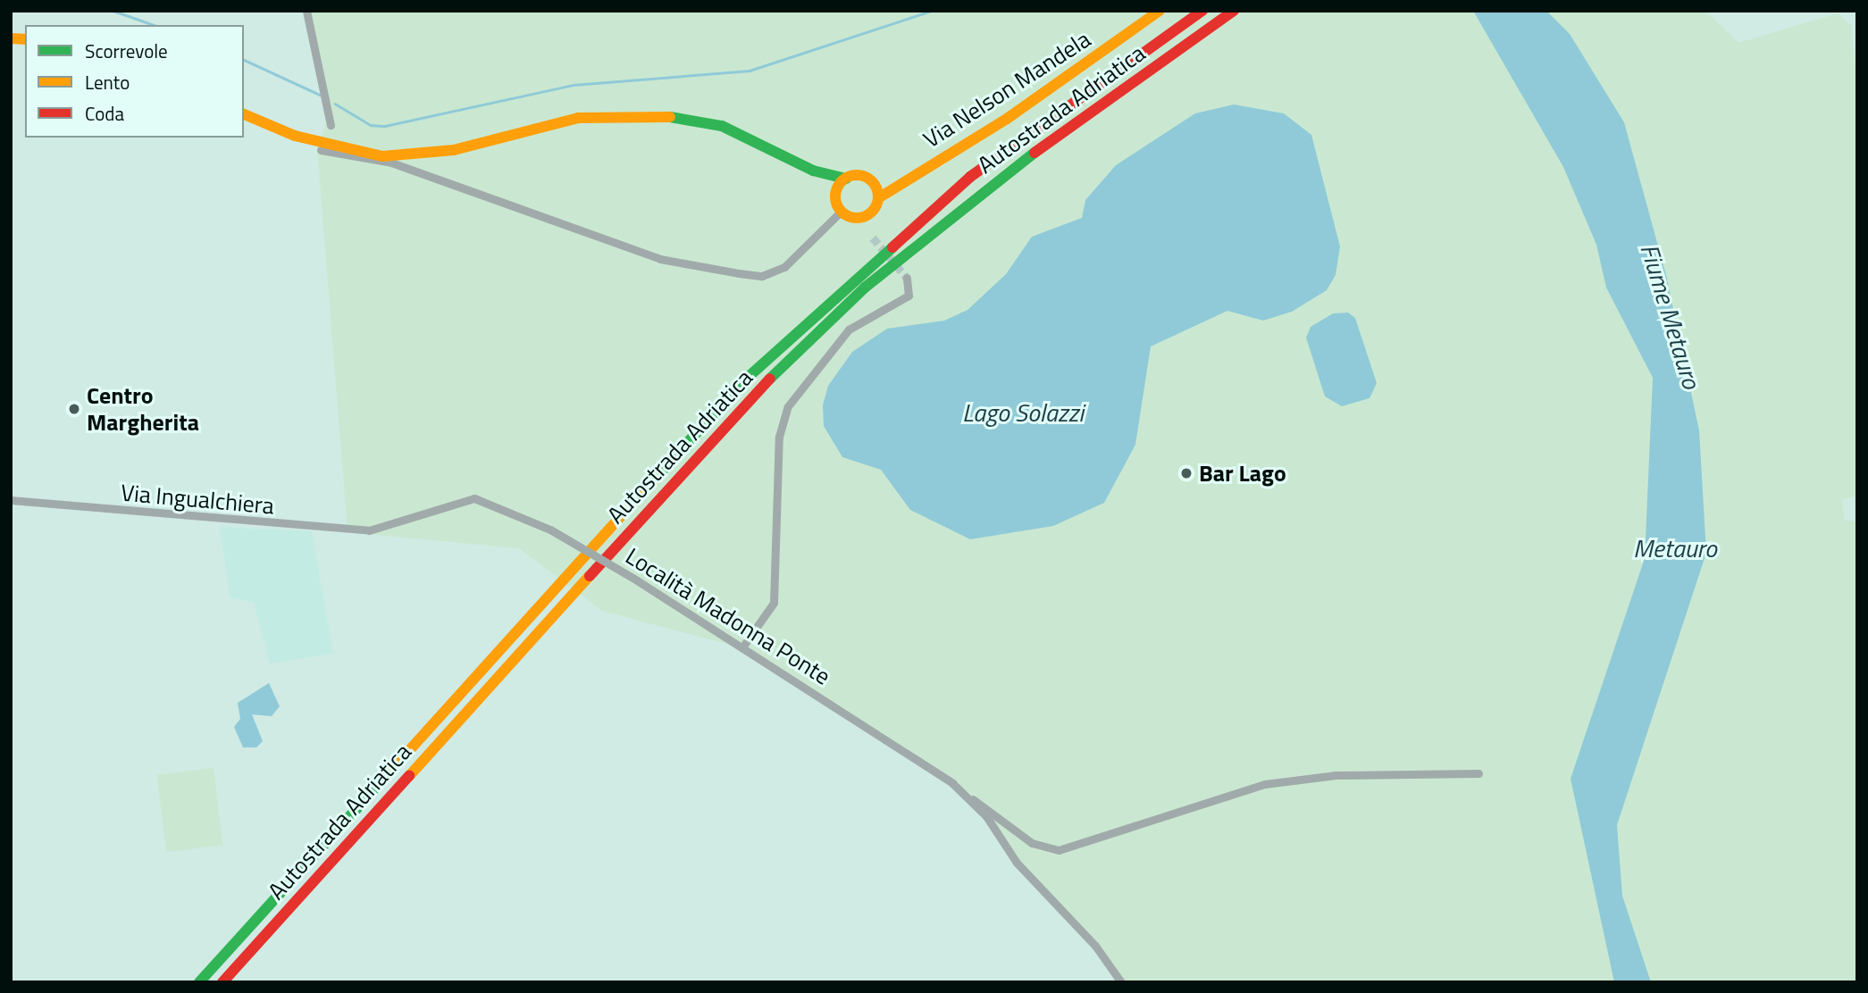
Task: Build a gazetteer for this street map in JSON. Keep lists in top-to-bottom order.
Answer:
{
  "streets": {
    "main road": ["Via Nelson Mandela", "Autostrada Adriatica"],
    "street": ["Via Ingualchiera", "Località Madonna Ponte"]
  },
  "crossings": [
    ["Via Ingualchiera", "Località Madonna Ponte"]
  ],
  "water": ["Fiume Metauro", "Lago Solazzi", "Metauro"],
  "places": ["Centro Margherita", "Bar Lago"],
  "legend": ["Scorrevole", "Lento", "Coda"]
}
